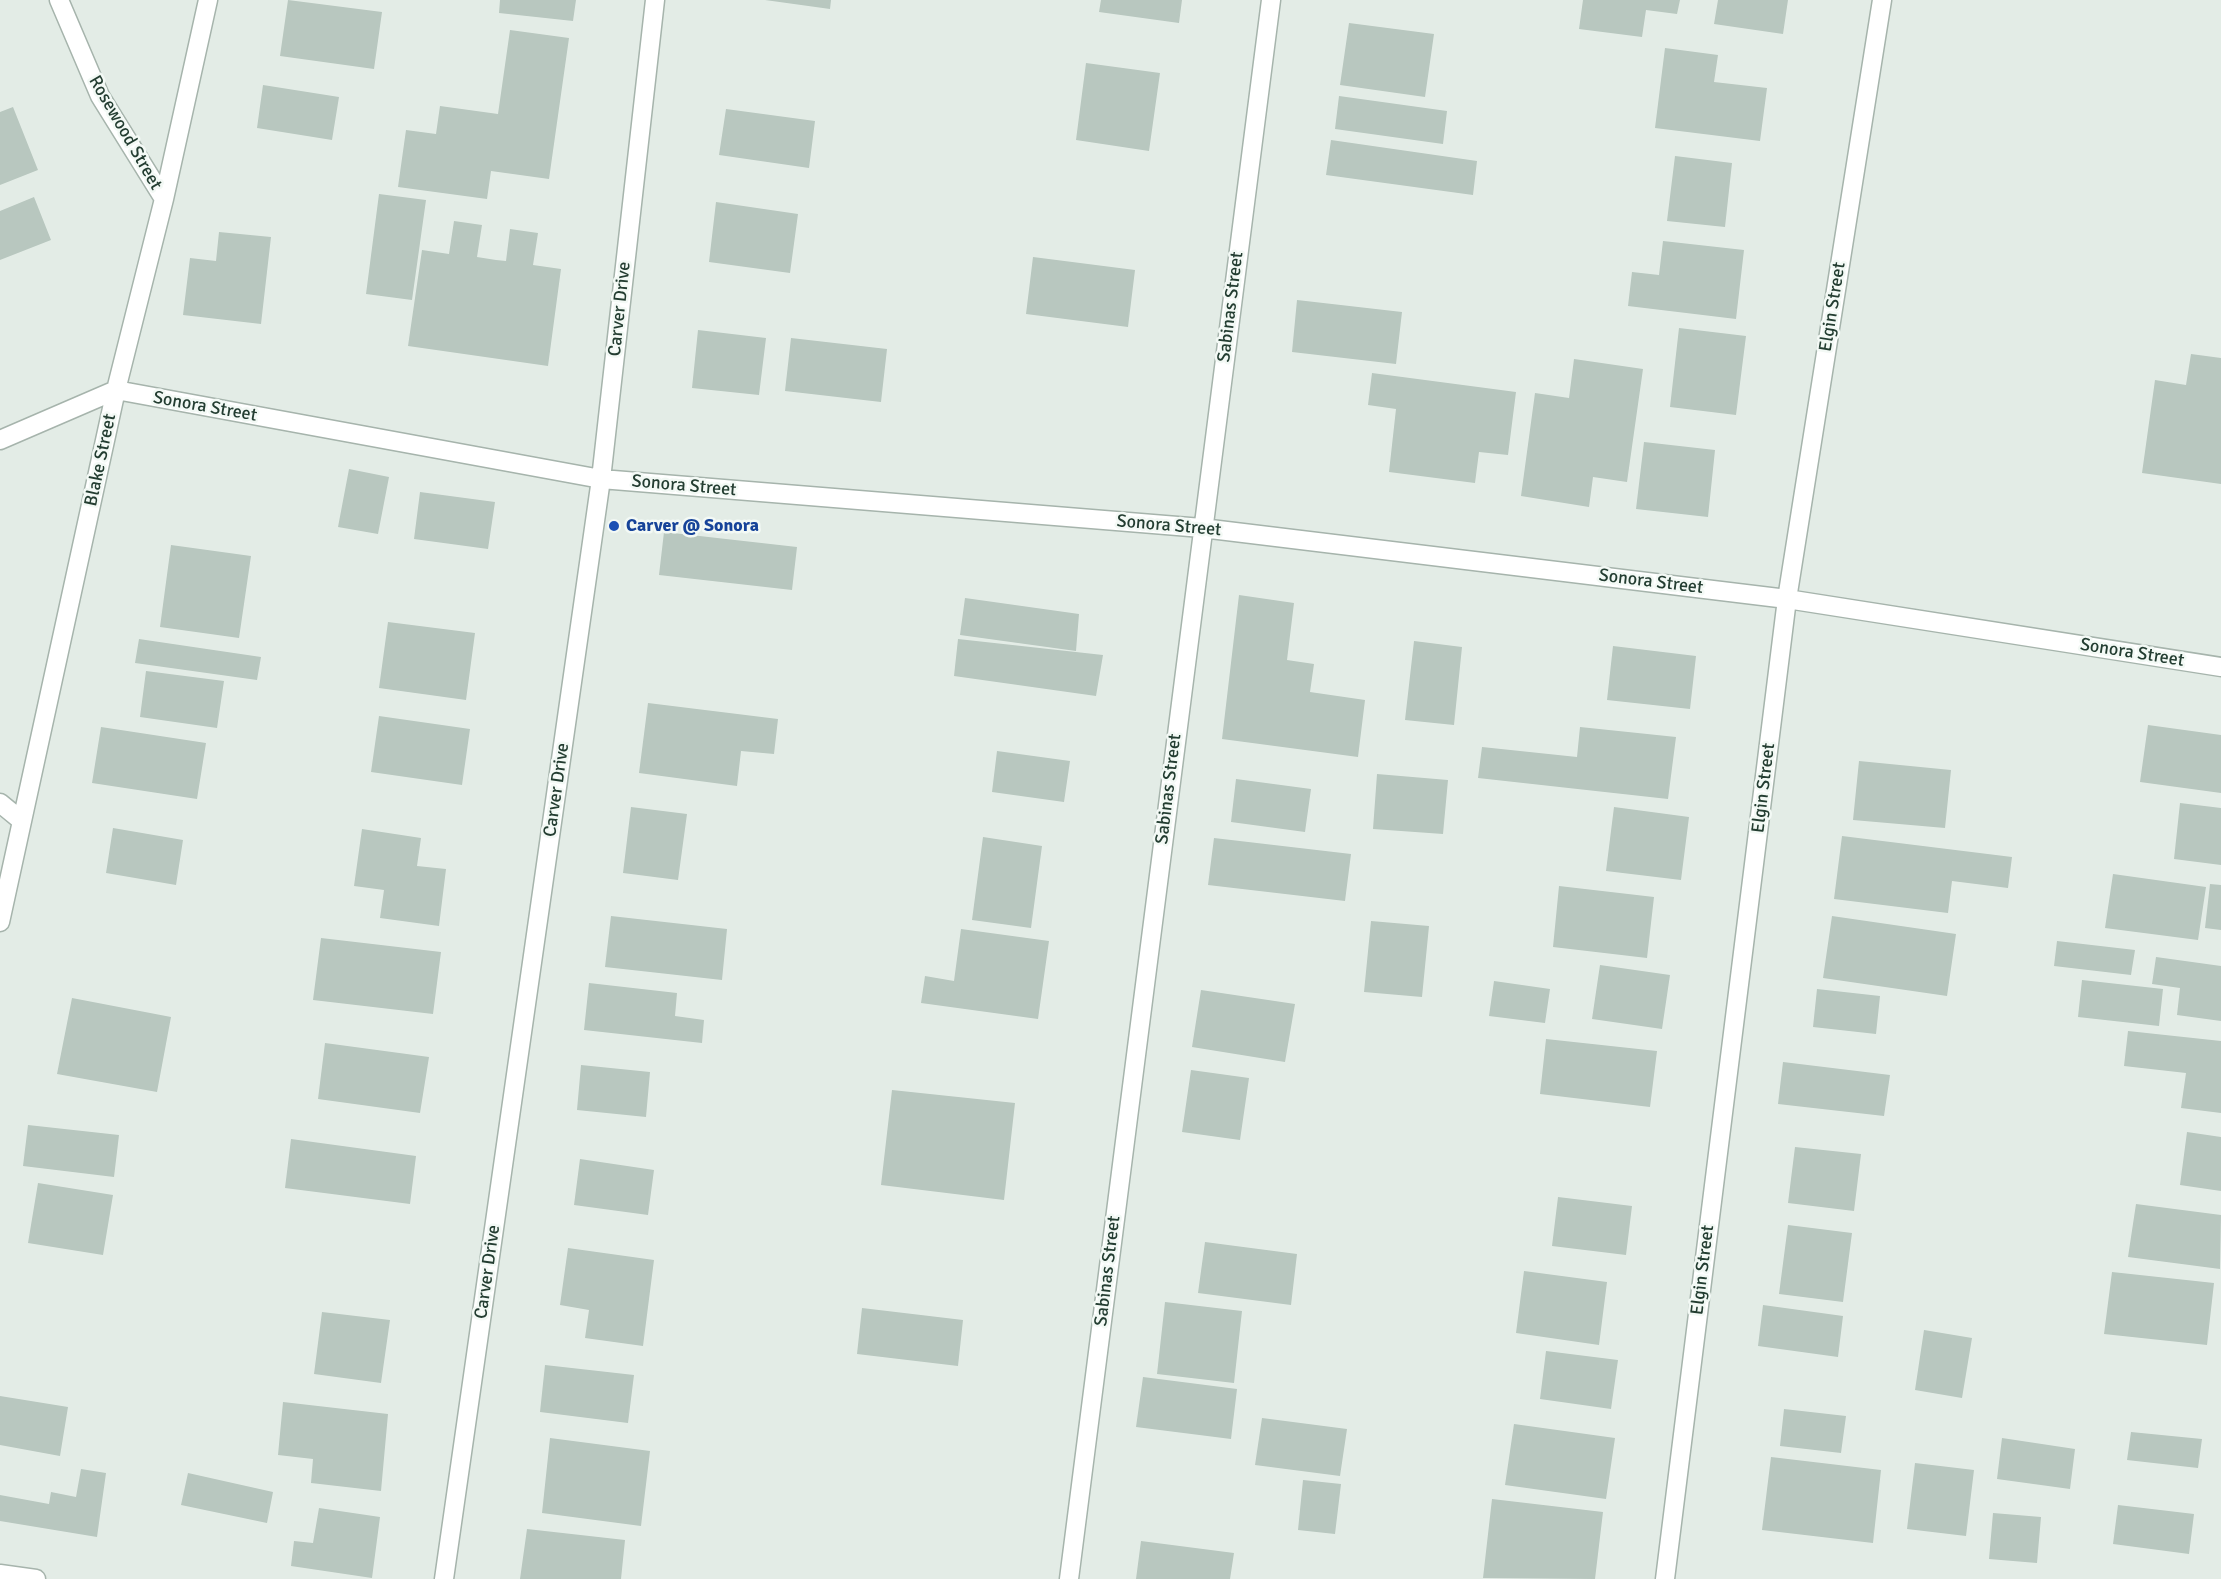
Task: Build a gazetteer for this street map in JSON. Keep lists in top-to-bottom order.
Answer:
{
  "streets": {
    "street": [
      "Rosewood Street",
      "Sabinas Street",
      "Elgin Street",
      "Carver Drive",
      "Sonora Street",
      "Blake Street"
    ]
  },
  "crossings": [
    ["Rosewood Street", "Blake Street"],
    ["Sabinas Street", "Sonora Street"],
    ["Elgin Street", "Sonora Street"],
    ["Carver Drive", "Sonora Street"],
    ["Sonora Street", "Blake Street"]
  ],
  "places": ["Carver @ Sonora"]
}
